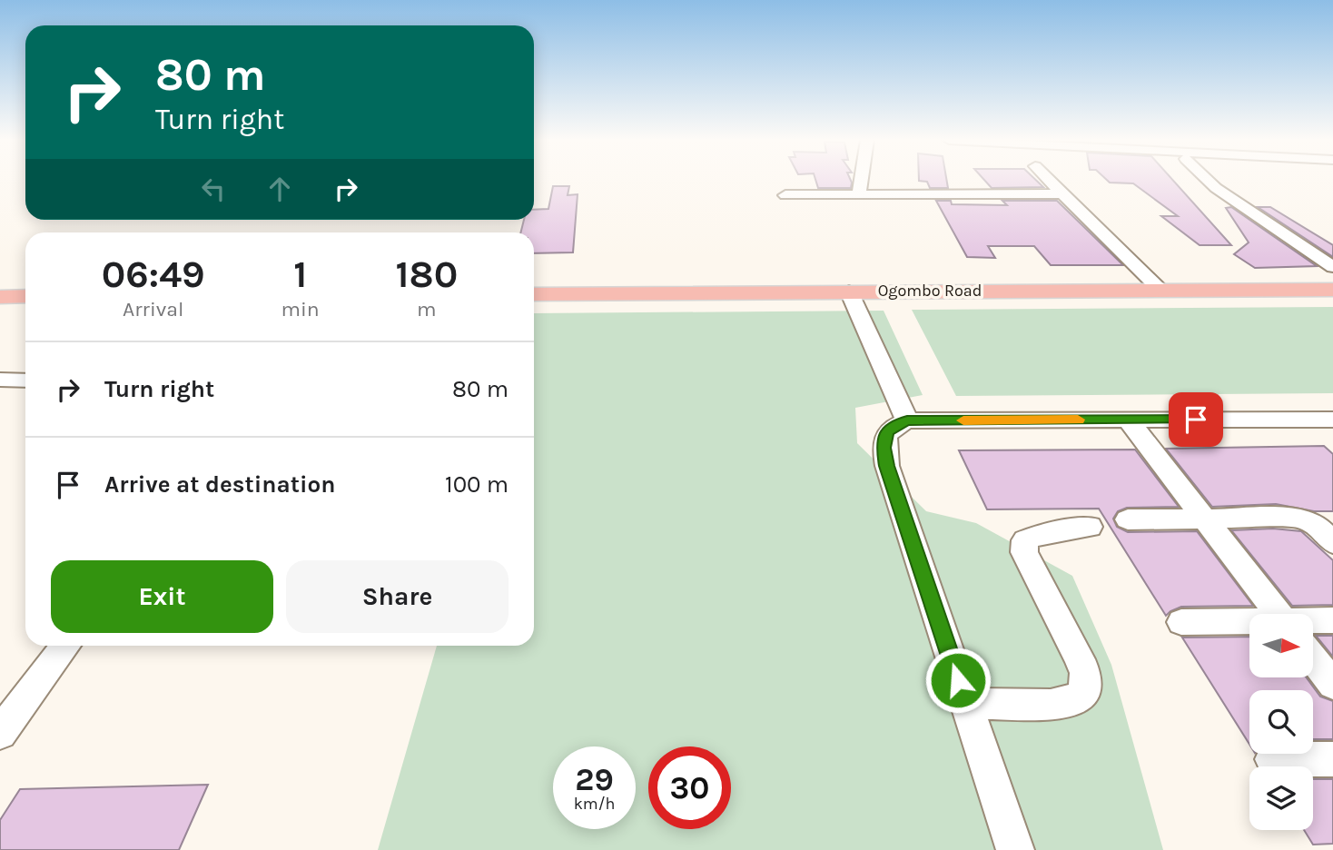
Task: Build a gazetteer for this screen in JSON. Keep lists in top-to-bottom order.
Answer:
{
  "streets": {
    "main road": ["Ogombo Road"]
  },
  "north": "right",
  "page": {
    "turn": ["80 m", "Turn right"],
    "eta": [
      "06:49",
      "Arrival",
      "1",
      "min",
      "180",
      "m"
    ],
    "list": [
      {
        "name": "Turn right",
        "value": "80 m"
      },
      {
        "name": "Arrive at destination",
        "value": "100 m"
      }
    ],
    "buttons": ["Exit", "Share"],
    "speed": "29 km/h",
    "limit": "30"
  }
}
